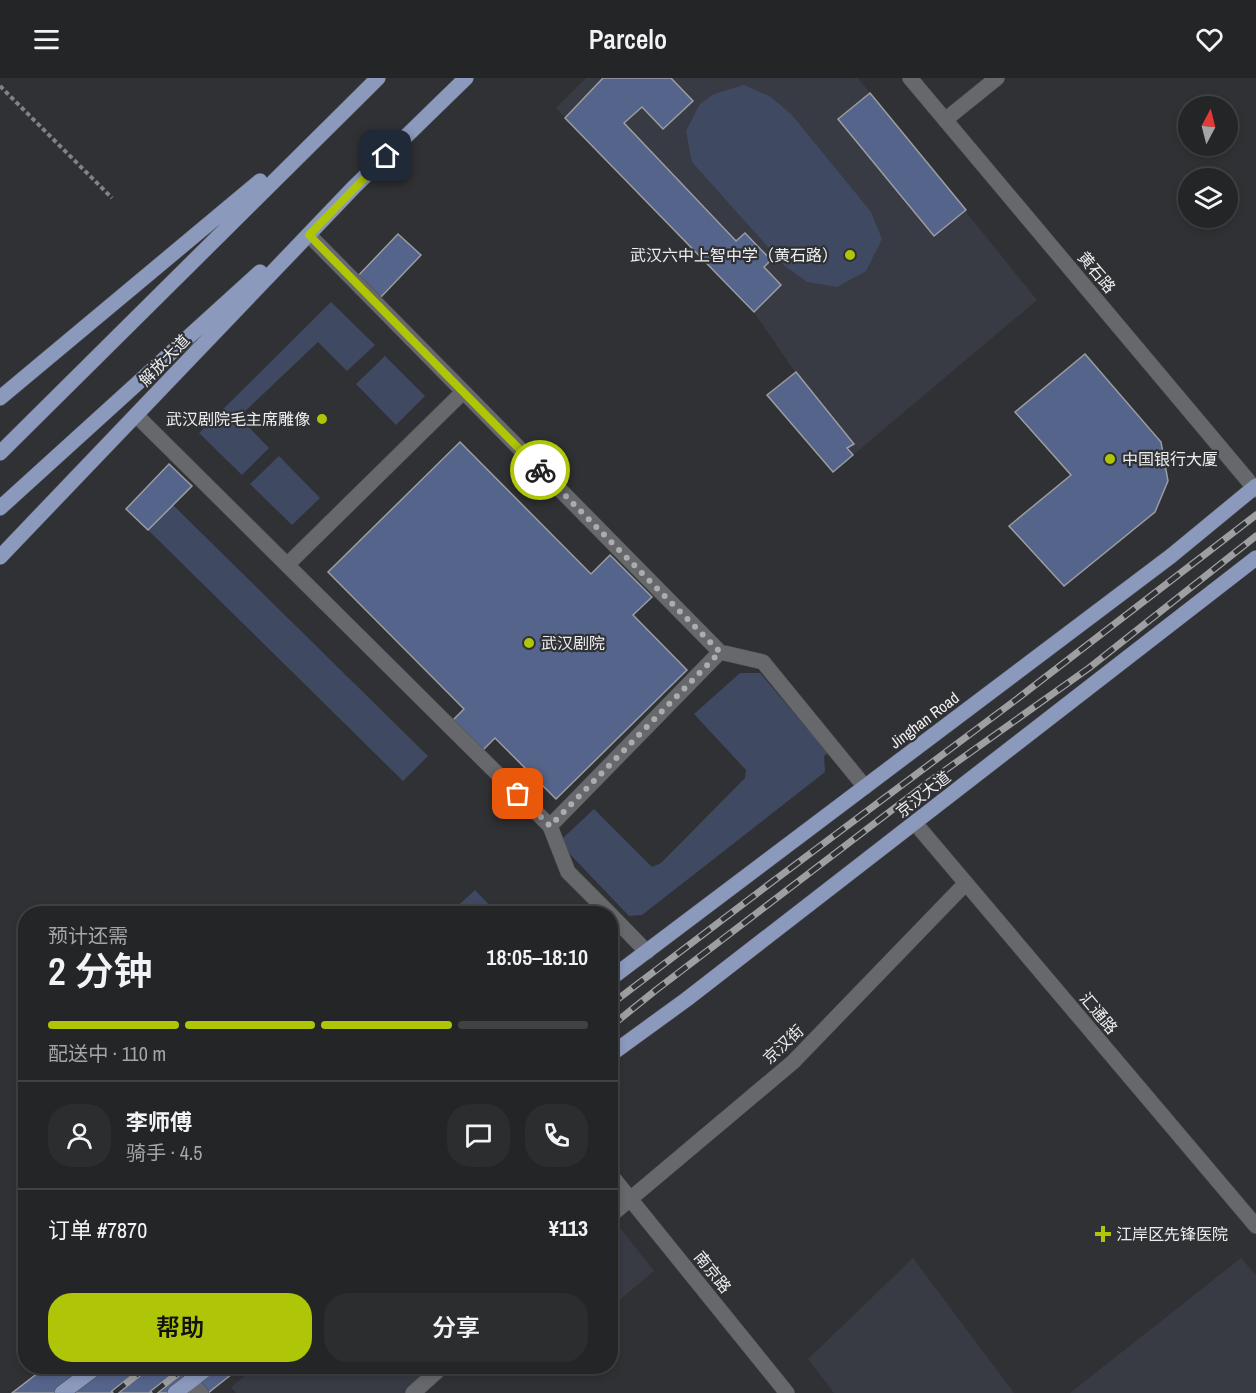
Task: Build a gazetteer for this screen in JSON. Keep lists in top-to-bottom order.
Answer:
{
  "streets": {
    "main road": ["解放大道", "Jinghan Road", "京汉大道"],
    "street": [
      "黄石路",
      "汇通路",
      "京汉街",
      "南京路"
    ]
  },
  "crossings": [
    ["黄石路", "Jinghan Road"],
    ["京汉大道", "汇通路"],
    ["汇通路", "京汉街"],
    ["京汉街", "南京路"]
  ],
  "places": {
    "other": [
      "武汉六中上智中学（黄石路）",
      "武汉剧院毛主席雕像",
      "中国银行大厦",
      "武汉剧院"
    ],
    "health": ["江岸区先锋医院"]
  },
  "north": "top",
  "page": {
    "header": "Parcelo",
    "heading": ["2 分钟", "预计还需", "18:05–18:10"],
    "panel": [
      "李师傅",
      "骑手 · 4.5",
      "订单 #7870",
      "¥113"
    ],
    "bar": "配送中 · 110 m",
    "buttons": ["帮助", "分享"]
  }
}
